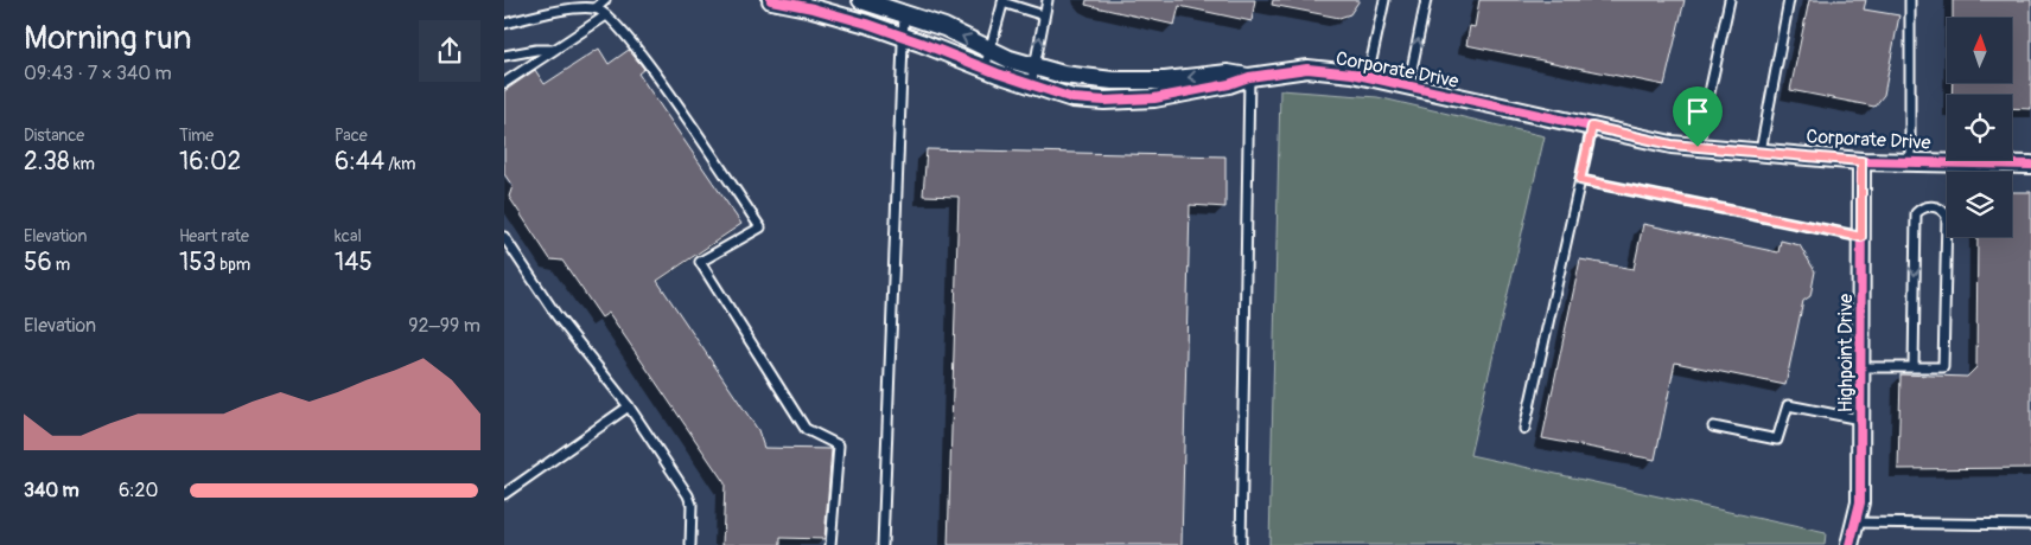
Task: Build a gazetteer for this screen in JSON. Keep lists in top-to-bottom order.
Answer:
{
  "streets": {
    "street": ["Corporate Drive", "Highpoint Drive"]
  },
  "crossings": [
    ["Corporate Drive", "Highpoint Drive"]
  ],
  "north": "top",
  "page": {
    "heading": ["Morning run", "09:43 · 7 × 340 m"],
    "stats": [
      ["Distance", "2.38 km"],
      ["Time", "16:02"],
      ["Pace", "6:44 /km"],
      ["Elevation", "56 m"],
      ["Heart rate", "153 bpm"],
      ["kcal", "145"]
    ],
    "chart": ["Elevation", "92–99 m"],
    "list": [
      {
        "name": "340 m",
        "note": "6:20"
      }
    ]
  }
}
